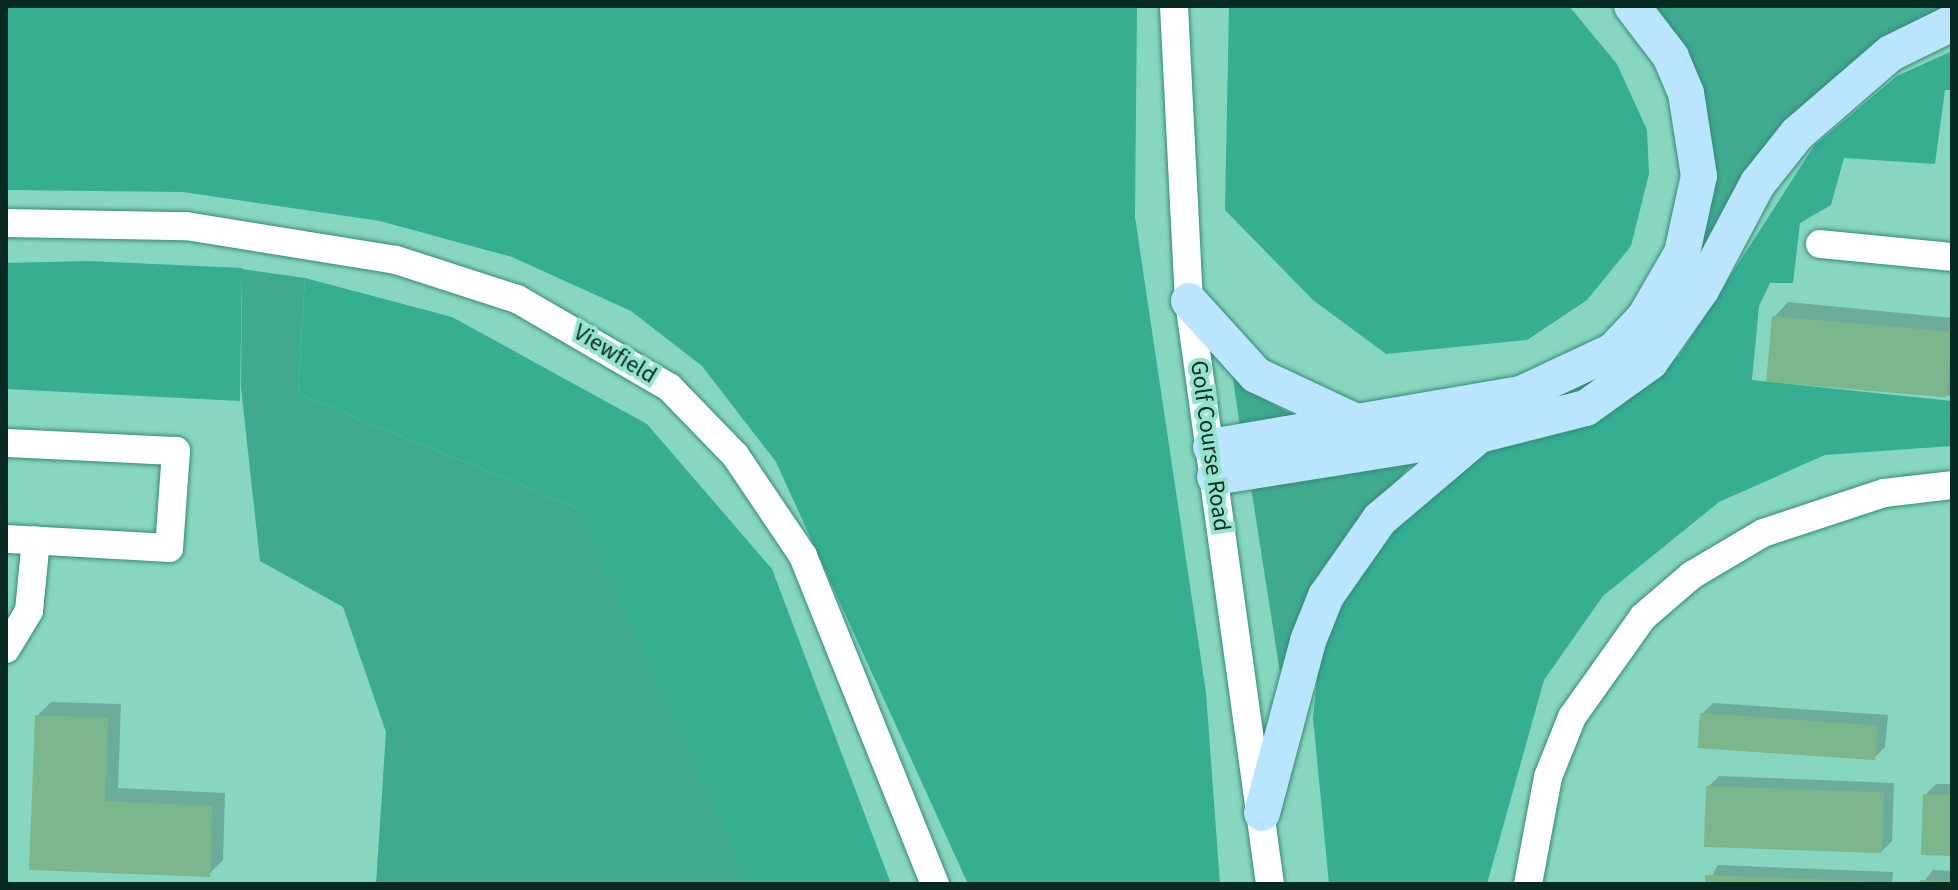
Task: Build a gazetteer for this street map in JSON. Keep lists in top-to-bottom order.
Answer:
{
  "streets": {
    "street": ["Viewfield", "Golf Course Road"]
  }
}
